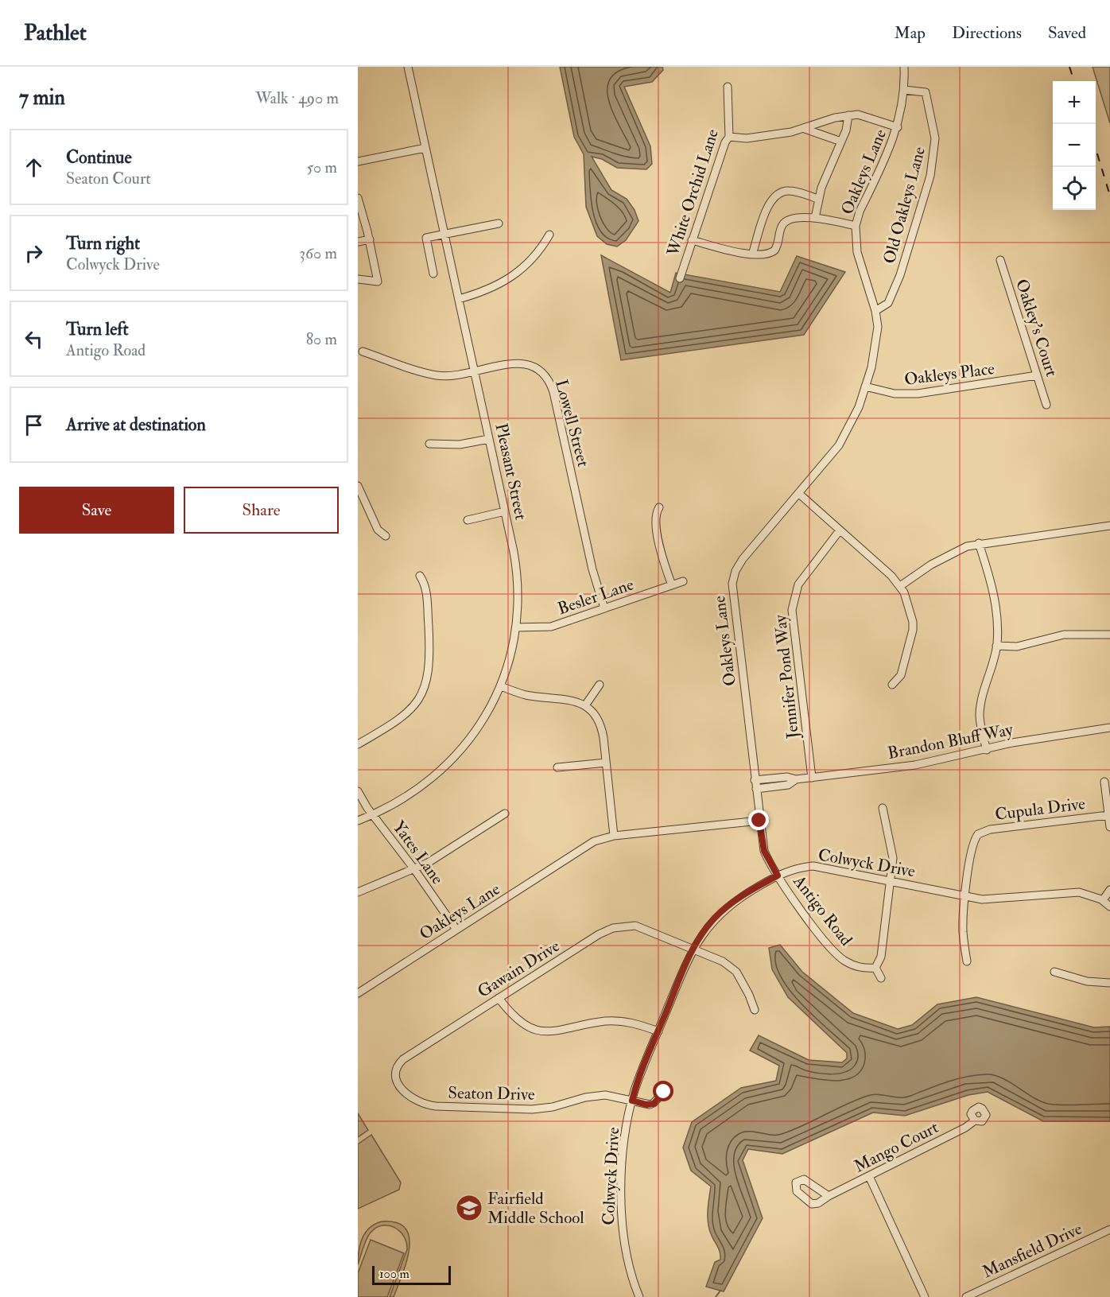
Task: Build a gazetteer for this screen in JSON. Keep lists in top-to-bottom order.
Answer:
{
  "streets": {
    "street": [
      "Oakleys Lane",
      "White Orchid Lane",
      "Old Oakleys Lane",
      "Oakley's Court",
      "Oakleys Place",
      "Lowell Street",
      "Pleasant Street",
      "Besler Lane",
      "Jennifer Pond Way",
      "Brandon Bluff Way",
      "Cupula Drive",
      "Yates Lane",
      "Colwyck Drive",
      "Antigo Road",
      "Gawain Drive",
      "Seaton Drive",
      "Mango Court",
      "Mansfield Drive"
    ]
  },
  "crossings": [
    ["Oakleys Lane", "Old Oakleys Lane"],
    ["Oakleys Lane", "Oakleys Place"],
    ["Oakleys Lane", "Brandon Bluff Way"],
    ["Oakleys Lane", "Yates Lane"],
    ["Oakleys Lane", "Antigo Road"],
    ["Oakley's Court", "Oakleys Place"],
    ["Lowell Street", "Pleasant Street"],
    ["Lowell Street", "Besler Lane"],
    ["Pleasant Street", "Besler Lane"],
    ["Pleasant Street", "Yates Lane"],
    ["Jennifer Pond Way", "Brandon Bluff Way"],
    ["Cupula Drive", "Colwyck Drive"],
    ["Colwyck Drive", "Antigo Road"],
    ["Colwyck Drive", "Gawain Drive"],
    ["Colwyck Drive", "Seaton Drive"],
    ["Gawain Drive", "Seaton Drive"]
  ],
  "places": {
    "school or university": ["Fairfield Middle School"]
  },
  "scale_bar": "100 m",
  "page": {
    "header": "Pathlet",
    "nav": ["Map", "Directions", "Saved"],
    "heading": ["7 min", "Walk · 490 m"],
    "map_buttons": ["+", "−"],
    "list": [
      ["Continue", "Seaton Court", "50 m"],
      ["Turn right", "Colwyck Drive", "360 m"],
      ["Turn left", "Antigo Road", "80 m"],
      "Arrive at destination"
    ],
    "buttons": ["Save", "Share"],
    "scale": "100 m"
  }
}
